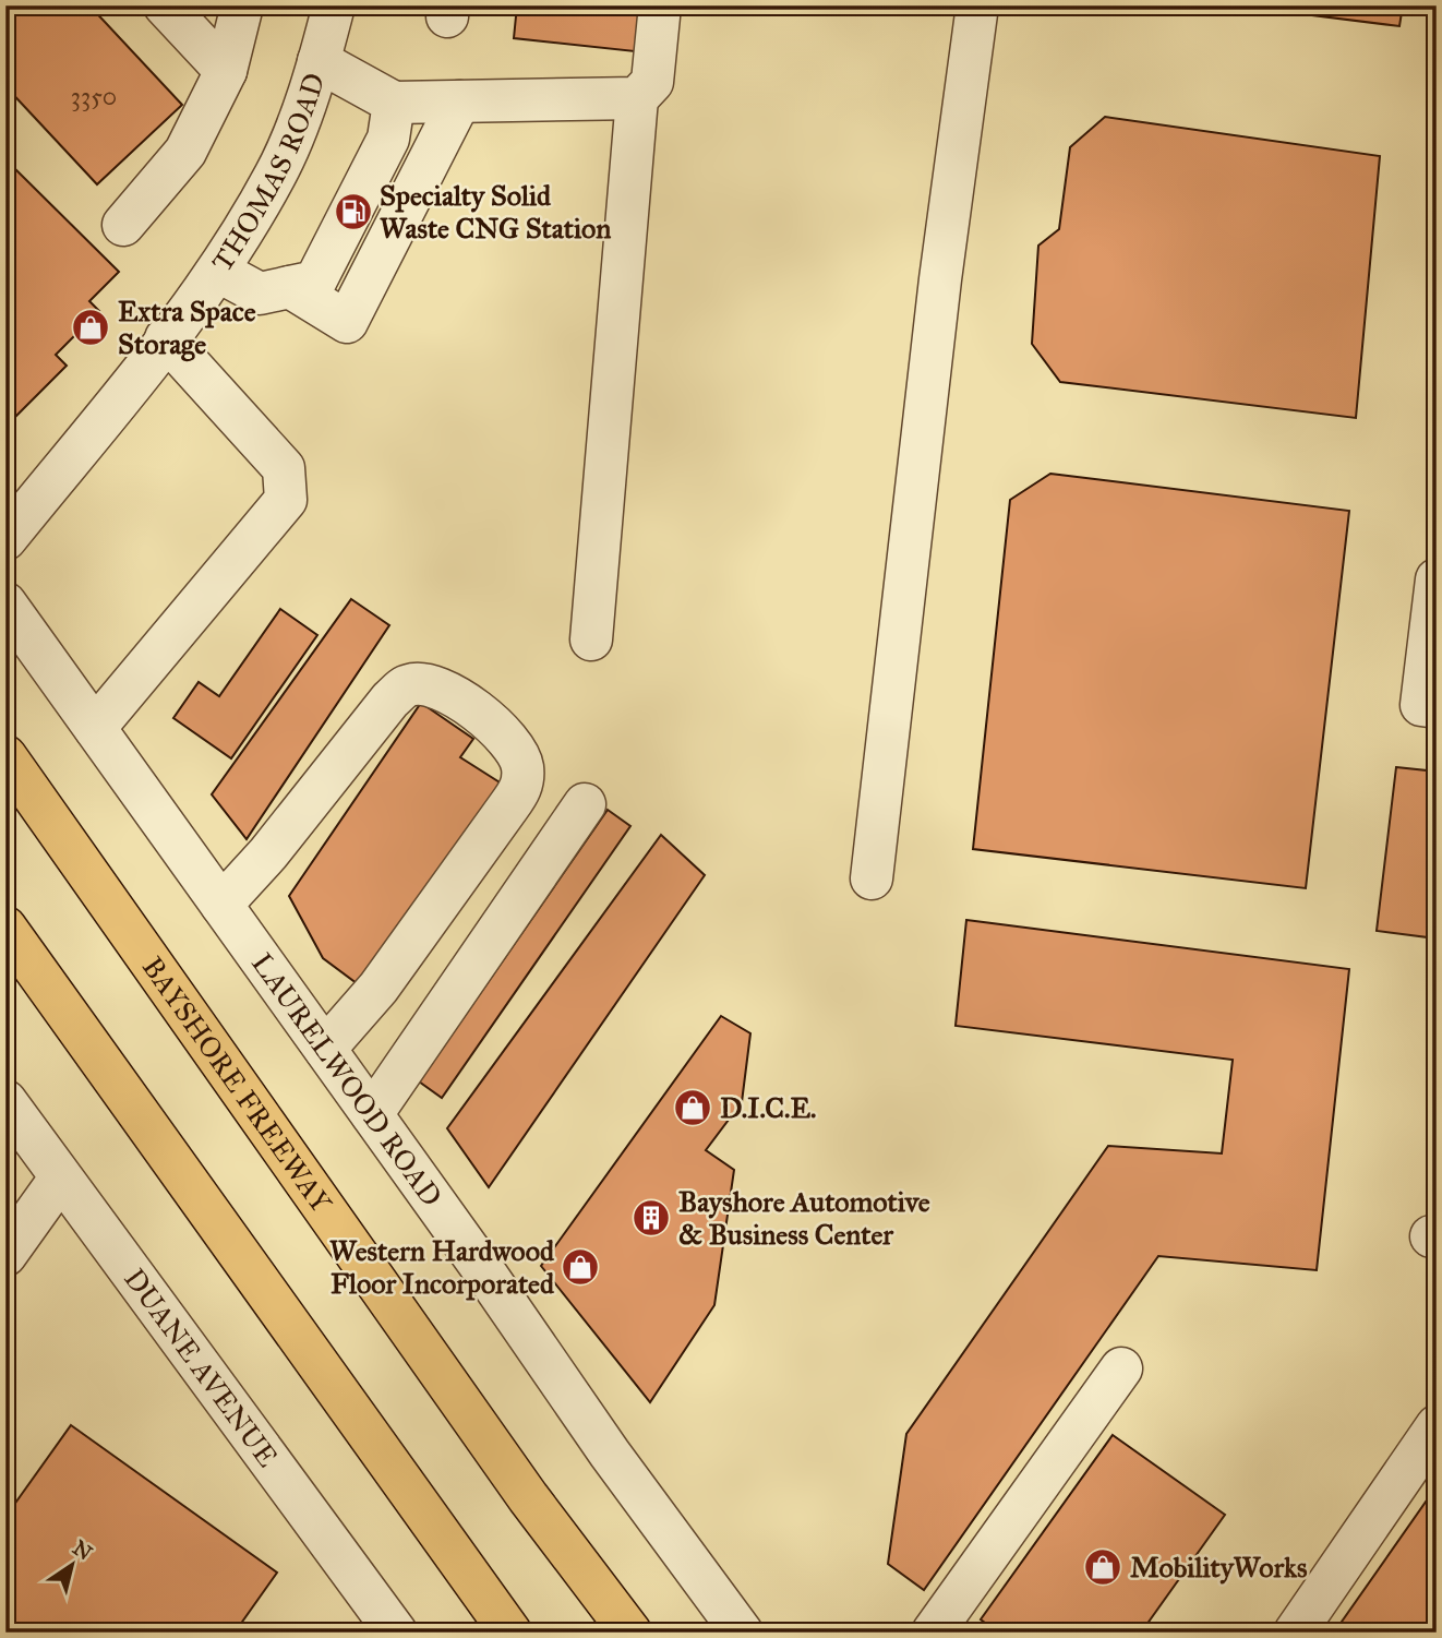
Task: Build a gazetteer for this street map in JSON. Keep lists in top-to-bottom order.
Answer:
{
  "streets": {
    "highway": ["BAYSHORE FREEWAY"],
    "street": ["THOMAS ROAD", "LAURELWOOD ROAD", "DUANE AVENUE"]
  },
  "places": {
    "fuel station": ["Specialty Solid Waste CNG Station"],
    "shop": [
      "Extra Space Storage",
      "D.I.C.E.",
      "Western Hardwood Floor Incorporated",
      "MobilityWorks"
    ],
    "building": ["Bayshore Automotive & Business Center"]
  },
  "house_numbers": ["3350"],
  "north": "top right"
}
